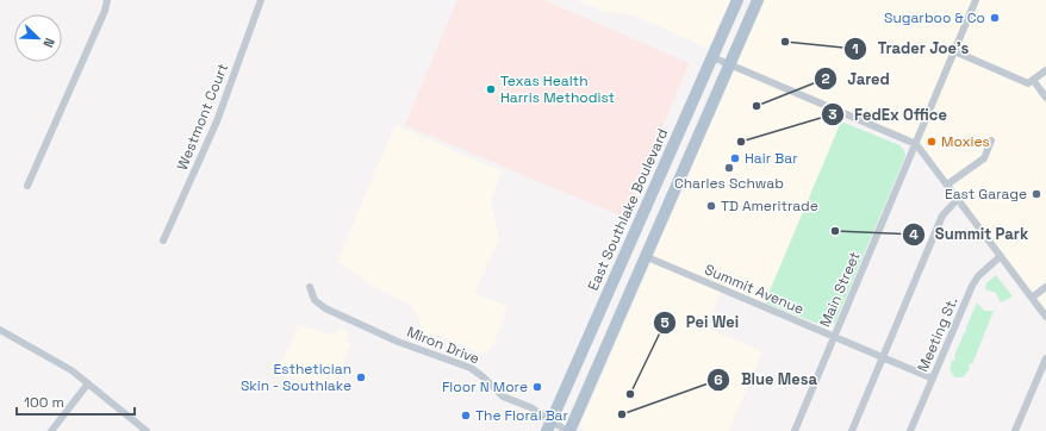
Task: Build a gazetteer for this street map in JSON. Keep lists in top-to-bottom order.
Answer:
{
  "streets": {
    "main road": ["East Southlake Boulevard"],
    "street": [
      "Westmont Court",
      "Summit Avenue",
      "Main Street",
      "Meeting St.",
      "Miron Drive"
    ]
  },
  "crossings": [
    ["East Southlake Boulevard", "Miron Drive"],
    ["Summit Avenue", "Main Street"],
    ["Summit Avenue", "Meeting St."]
  ],
  "places": [
    "Sugarboo & Co",
    "Trader Joe's",
    "Texas Health Harris Methodist",
    "Jared",
    "FedEx Office",
    "Moxies",
    "Hair Bar",
    "Charles Schwab",
    "East Garage",
    "TD Ameritrade",
    "Summit Park",
    "Esthetician Skin - Southlake",
    "Floor N More",
    "Pei Wei",
    "Blue Mesa",
    "The Floral Bar"
  ],
  "scale_bar": "100 m",
  "north": "bottom right"
}
